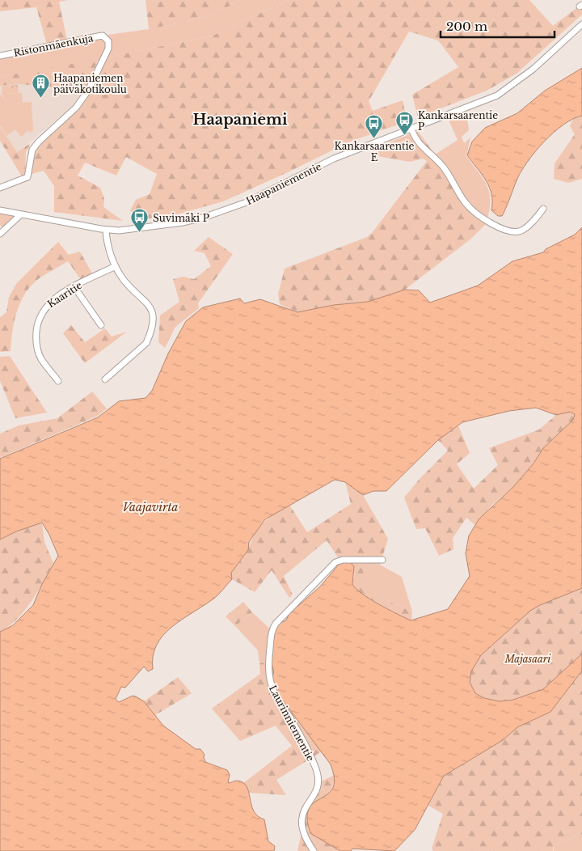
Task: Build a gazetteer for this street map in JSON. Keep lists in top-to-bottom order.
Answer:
{
  "streets": {
    "street": [
      "Ristonmäenkuja",
      "Haapaniementie",
      "Kaaritie",
      "Laurinniementie"
    ]
  },
  "districts": ["Haapaniemi"],
  "water": ["Vaajavirta"],
  "parks": ["Majasaari"],
  "places": {
    "building": ["Haapaniemen päiväkotikoulu"],
    "bus stop": ["Kankarsaarentie P", "Kankarsaarentie E", "Suvimäki P"]
  },
  "scale_bar": "200 m"
}
